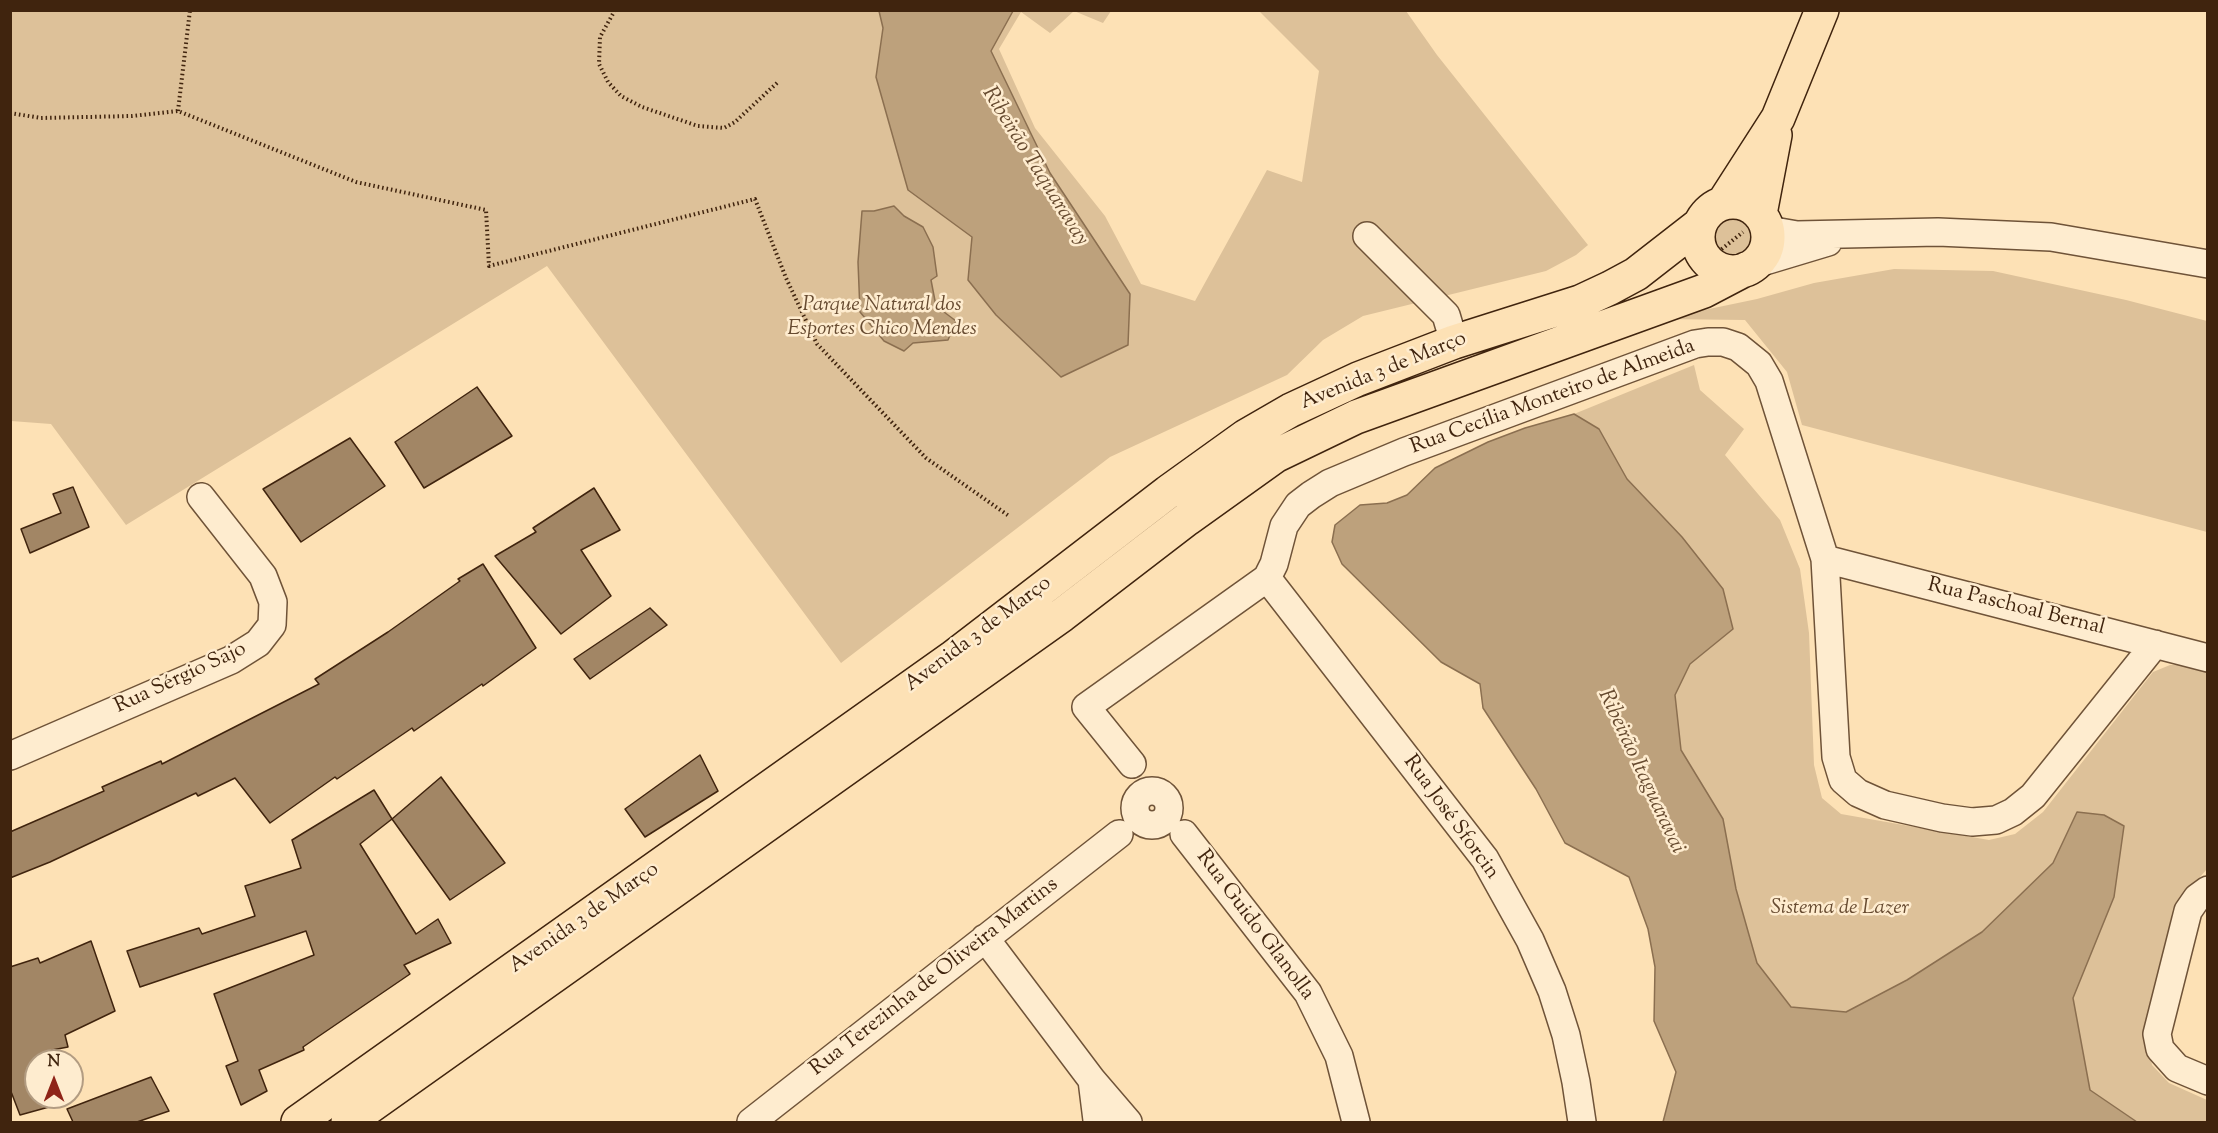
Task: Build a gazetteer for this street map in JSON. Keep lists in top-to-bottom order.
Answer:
{
  "streets": {
    "main road": ["Avenida 3 de Março"],
    "street": [
      "Rua Cecília Monteiro de Almeida",
      "Rua Paschoal Bernal",
      "Rua Sérgio Sajo",
      "Rua José Sforcin",
      "Rua Guido Glanolla",
      "Rua Terezinha de Oliveira Martins"
    ]
  },
  "crossings": [
    ["Rua Cecília Monteiro de Almeida", "Rua Paschoal Bernal"],
    ["Rua Cecília Monteiro de Almeida", "Rua José Sforcin"],
    ["Rua Guido Glanolla", "Rua Terezinha de Oliveira Martins"]
  ],
  "water": ["Ribeirão Taquaravay", "Ribeirão Itaguaravai"],
  "parks": ["Parque Natural dos Esportes Chico Mendes", "Sistema de Lazer"],
  "north": "top"
}
